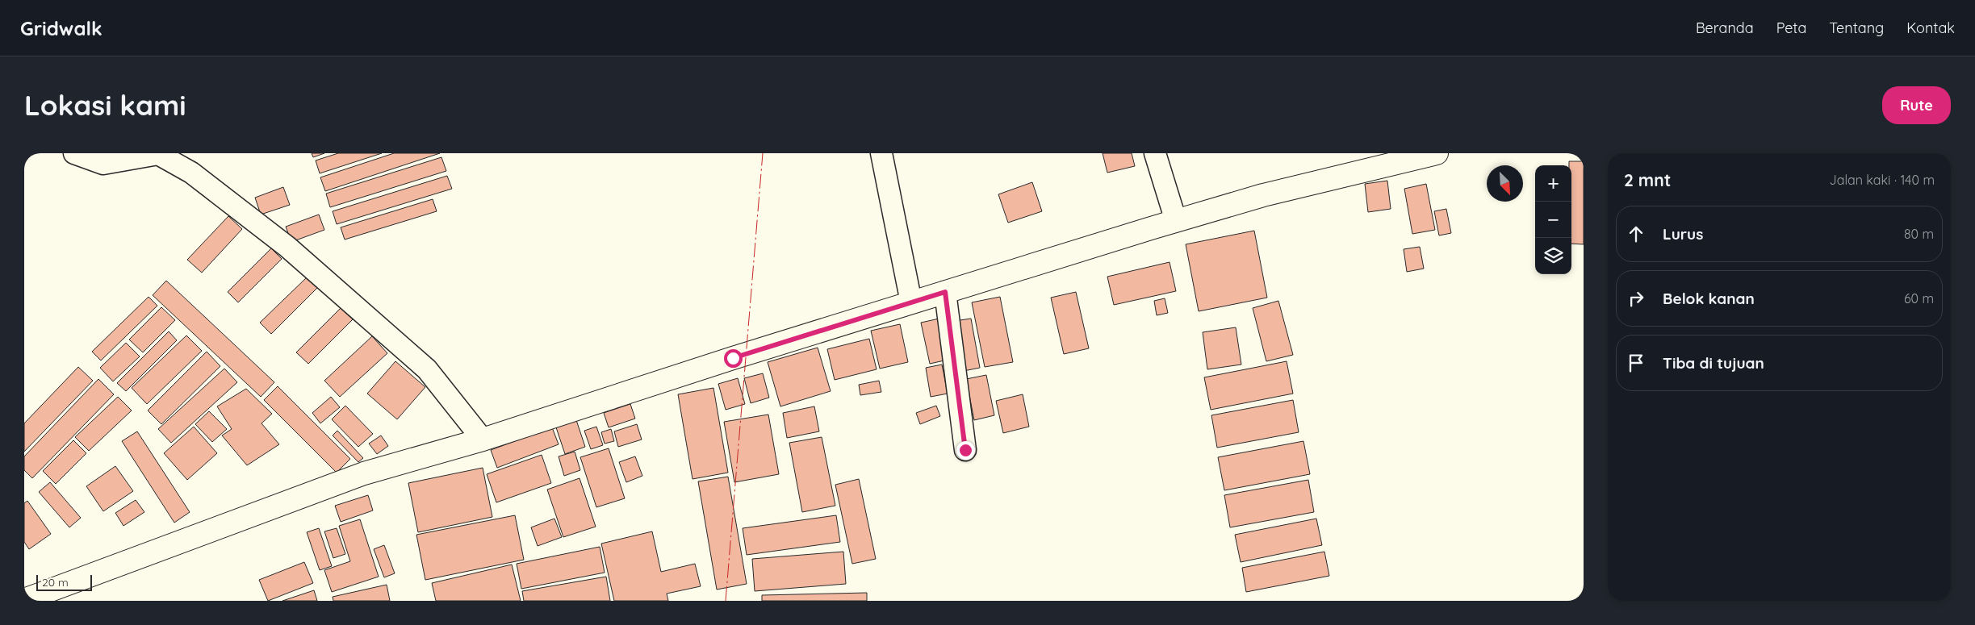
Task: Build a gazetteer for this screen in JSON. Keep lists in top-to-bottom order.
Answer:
{
  "scale_bar": "20 m",
  "north": "bottom right",
  "page": {
    "header": "Gridwalk",
    "nav": [
      "Beranda",
      "Peta",
      "Tentang",
      "Kontak"
    ],
    "buttons": "Rute",
    "title": "Lokasi kami",
    "heading": ["2 mnt", "Jalan kaki · 140 m"],
    "map_buttons": ["+", "−"],
    "list": [
      ["Lurus", "80 m"],
      ["Belok kanan", "60 m"],
      "Tiba di tujuan"
    ],
    "scale": "20 m"
  }
}
